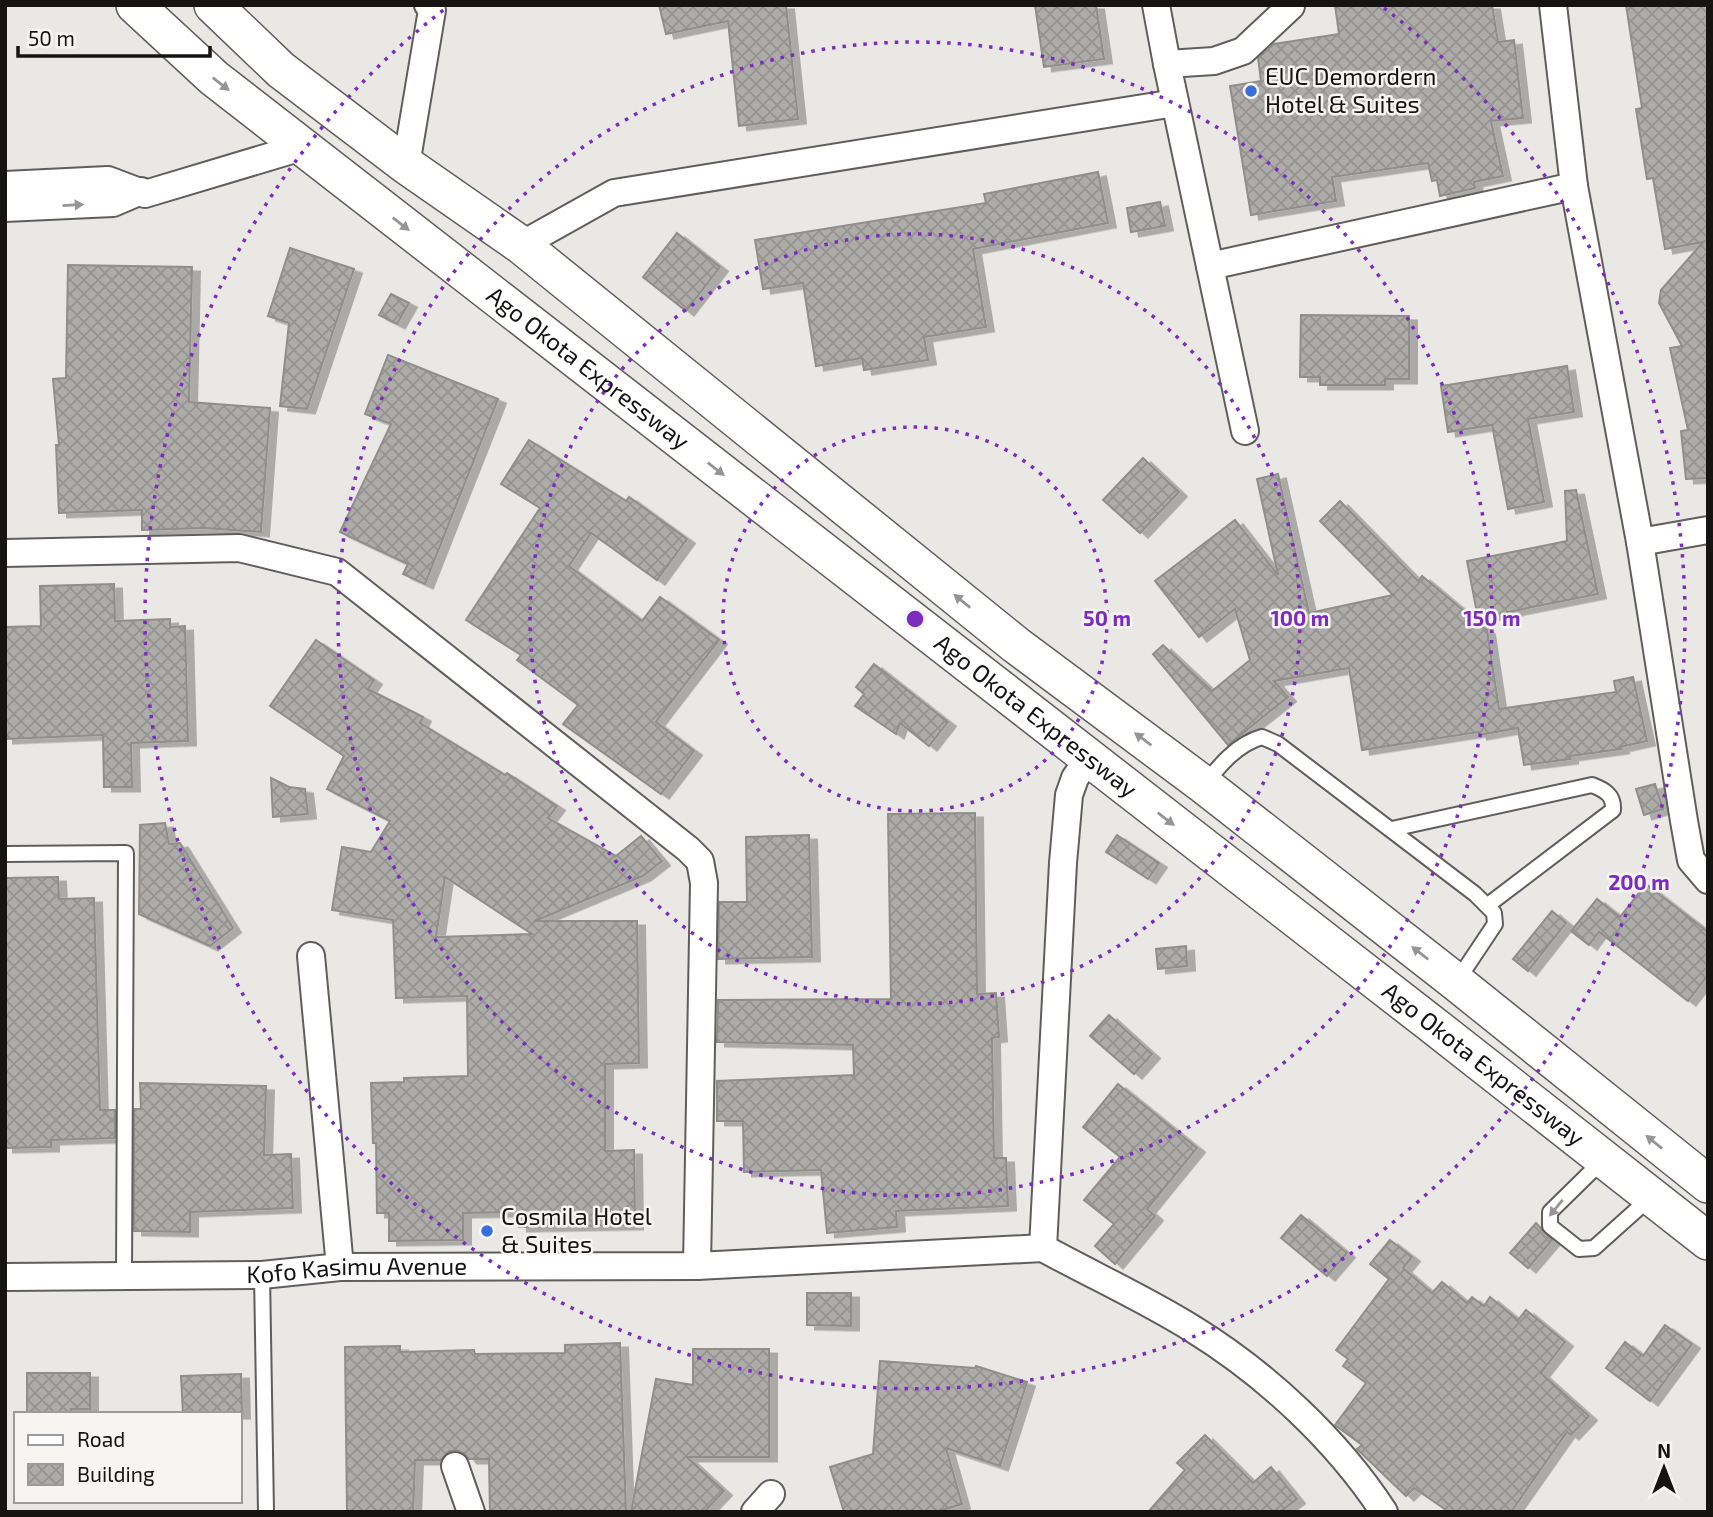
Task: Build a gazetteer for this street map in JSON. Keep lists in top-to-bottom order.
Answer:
{
  "streets": {
    "main road": ["Ago Okota Expressway"],
    "street": ["Kofo Kasimu Avenue"]
  },
  "places": ["EUC Demordern Hotel & Suites", "Cosmila Hotel & Suites"],
  "legend": ["Road", "Building"],
  "scale_bar": "50 m",
  "north": "top",
  "rings": [
    "50 m",
    "100 m",
    "150 m",
    "200 m"
  ]
}
